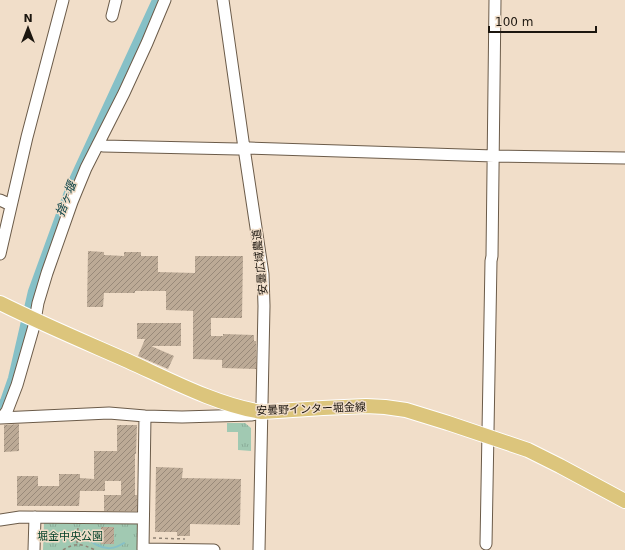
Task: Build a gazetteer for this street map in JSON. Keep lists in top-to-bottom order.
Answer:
{
  "streets": {
    "main road": ["安曇野インター堀金線"],
    "street": ["安曇広域農道"]
  },
  "crossings": [
    ["安曇広域農道", "安曇野インター堀金線"]
  ],
  "water": ["捨ヶ堰"],
  "parks": ["堀金中央公園"],
  "scale_bar": "100 m",
  "north": "top"
}
